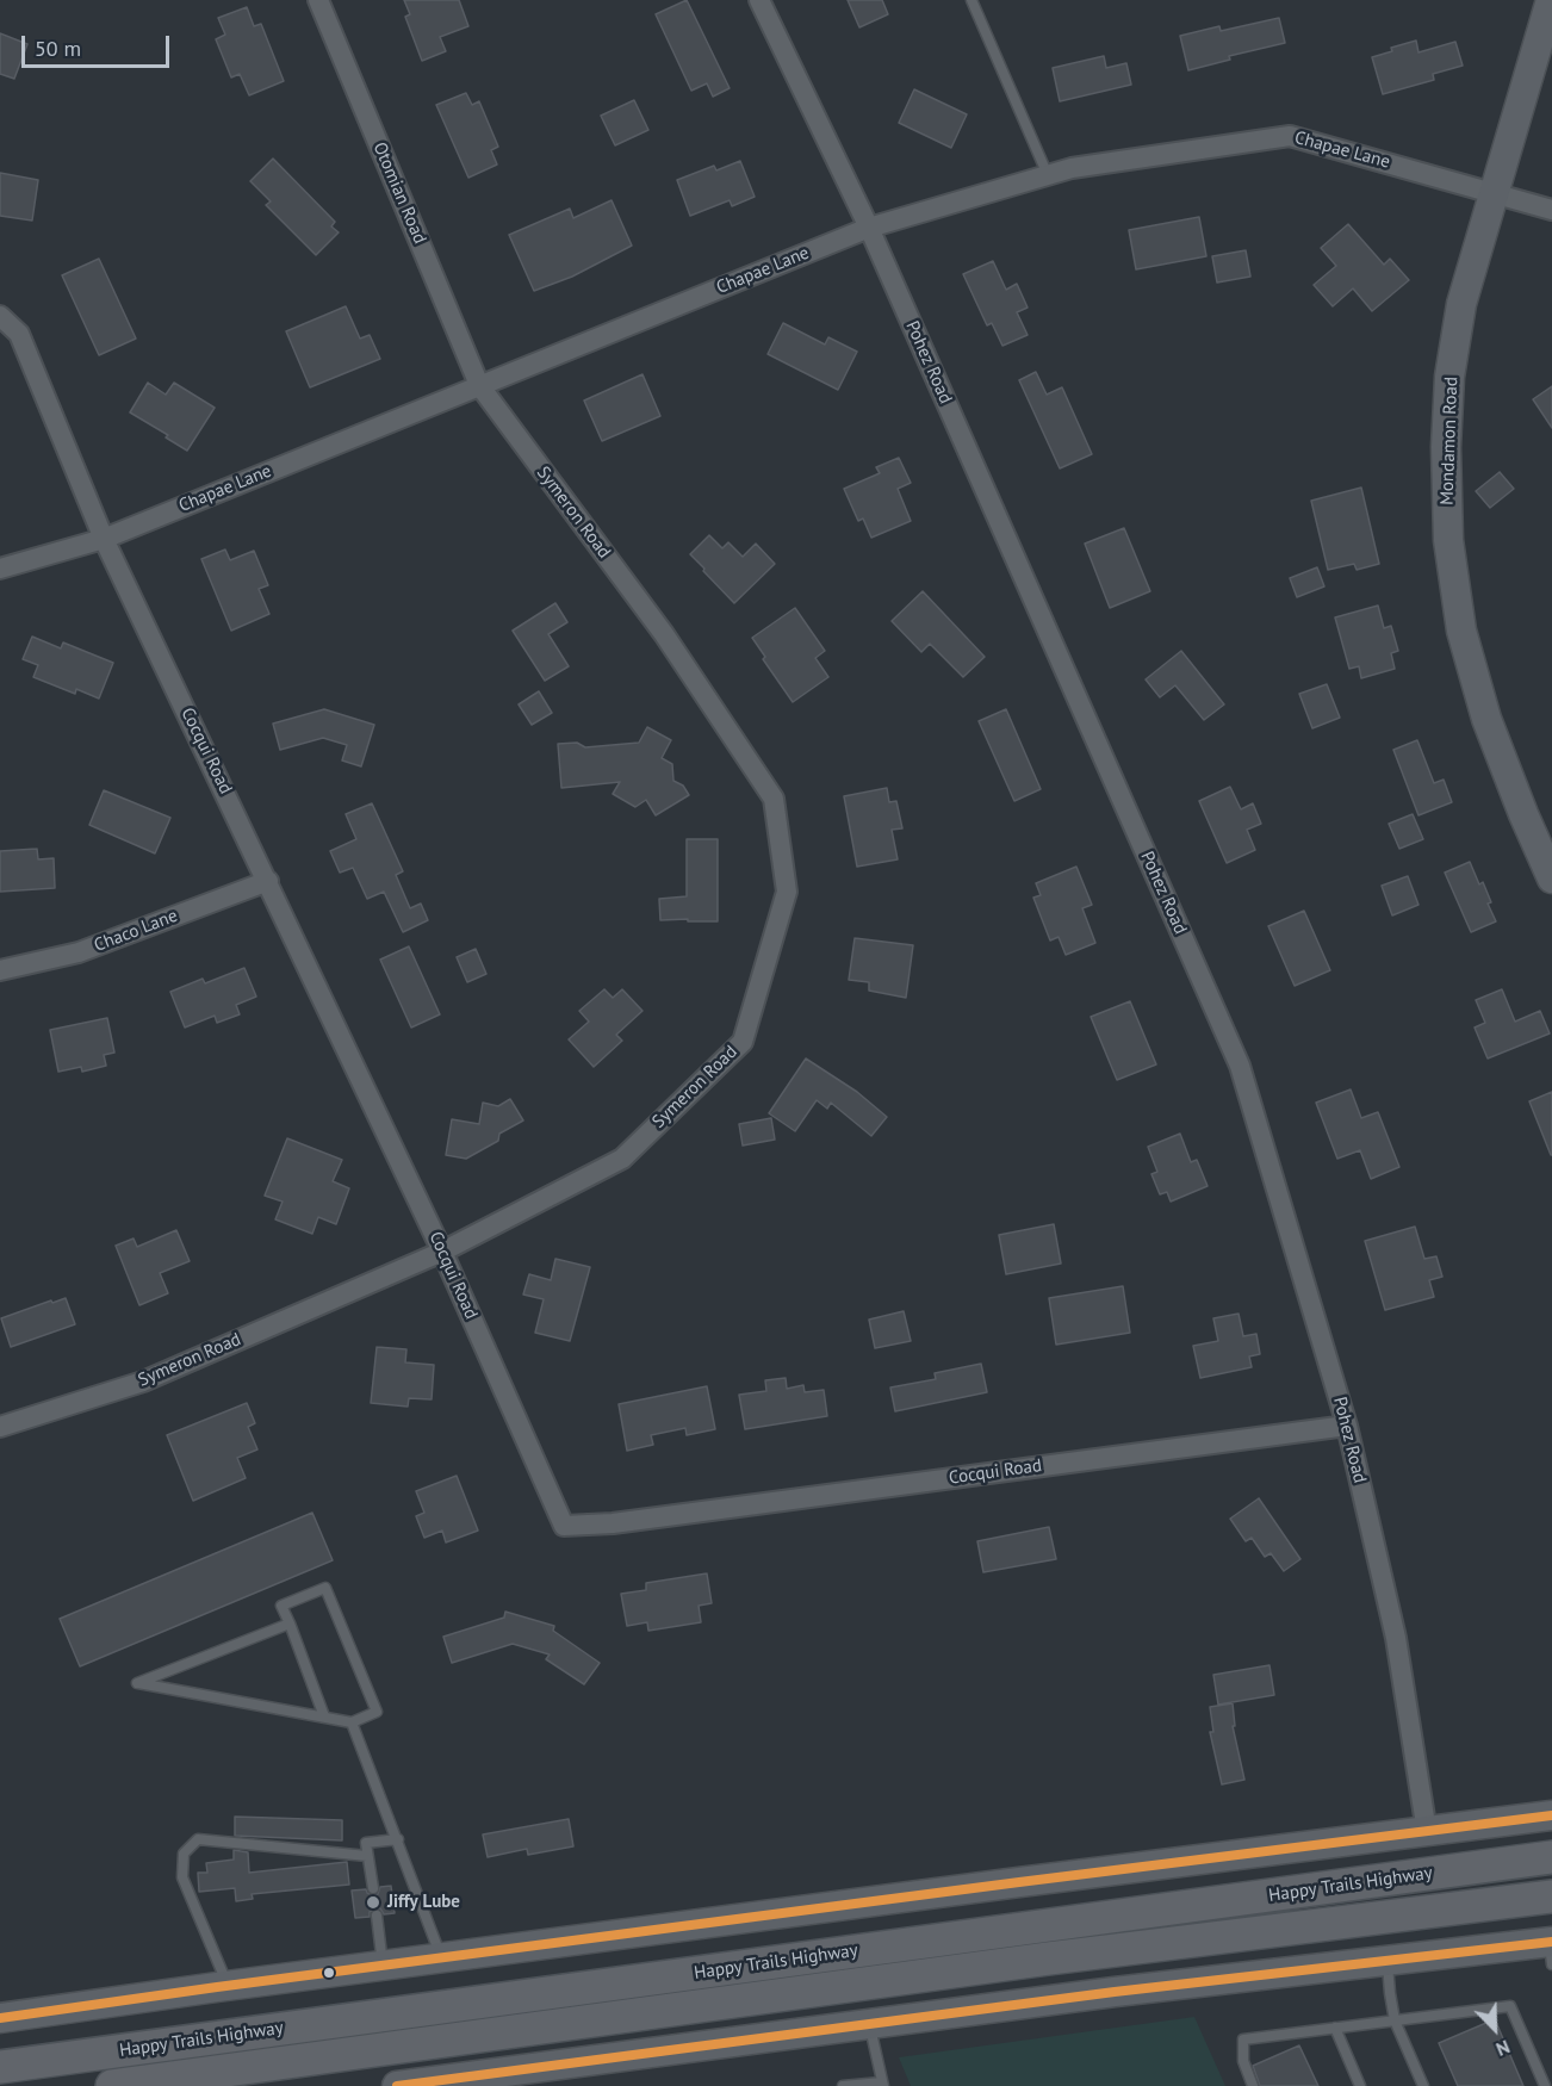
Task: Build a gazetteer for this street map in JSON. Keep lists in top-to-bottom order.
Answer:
{
  "streets": {
    "main road": ["Happy Trails Highway"],
    "street": [
      "Chapae Lane",
      "Otomian Road",
      "Pohez Road",
      "Mondamon Road",
      "Symeron Road",
      "Cocqui Road",
      "Chaco Lane"
    ]
  },
  "crossings": [
    ["Chapae Lane", "Otomian Road"],
    ["Chapae Lane", "Pohez Road"],
    ["Chapae Lane", "Mondamon Road"],
    ["Chapae Lane", "Symeron Road"],
    ["Chapae Lane", "Cocqui Road"],
    ["Otomian Road", "Symeron Road"],
    ["Pohez Road", "Cocqui Road"],
    ["Symeron Road", "Cocqui Road"],
    ["Cocqui Road", "Chaco Lane"]
  ],
  "places": ["Jiffy Lube"],
  "scale_bar": "50 m",
  "north": "bottom right"
}
